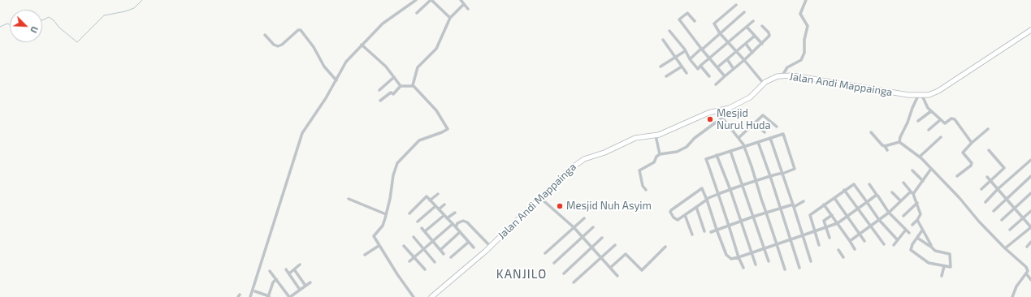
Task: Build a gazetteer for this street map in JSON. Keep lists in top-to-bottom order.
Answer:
{
  "streets": {
    "main road": ["Jalan Andi Mappainga"]
  },
  "districts": ["KANJILO"],
  "places": ["Mesjid Nurul Huda", "Mesjid Nuh Asyim"],
  "north": "bottom right"
}
